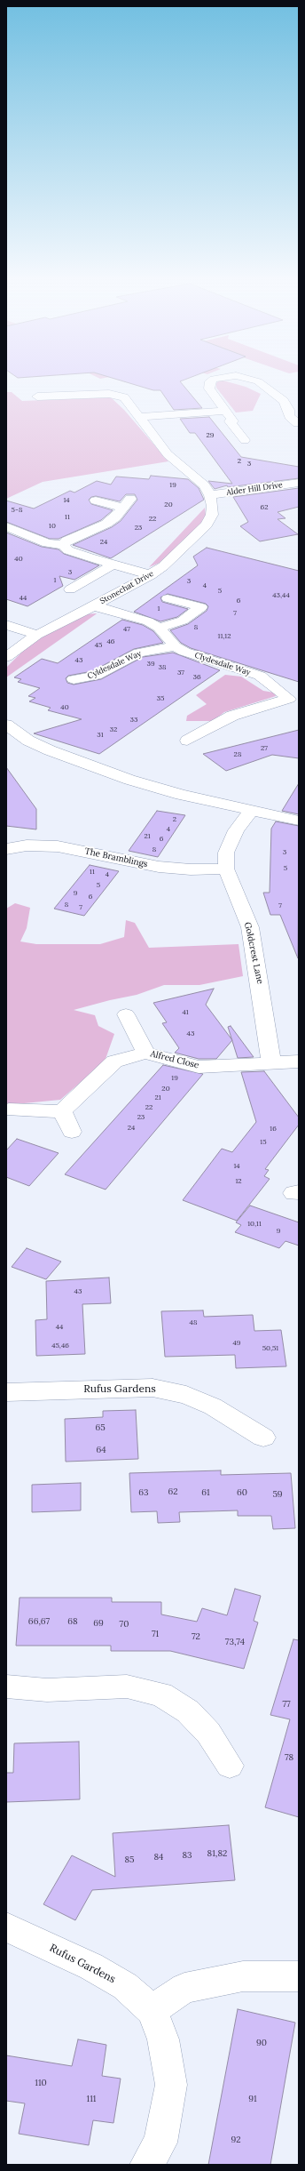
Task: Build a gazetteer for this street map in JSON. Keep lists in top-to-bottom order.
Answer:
{
  "streets": {
    "street": [
      "Alder Hill Drive",
      "Stonechat Drive",
      "Clydesdale Way",
      "Cyldesdale Way",
      "The Bramblings",
      "Goldcrest Lane",
      "Alfred Close",
      "Rufus Gardens"
    ]
  },
  "crossings": [
    ["Alder Hill Drive", "Stonechat Drive"],
    ["Stonechat Drive", "Clydesdale Way"],
    ["Clydesdale Way", "Cyldesdale Way"],
    ["The Bramblings", "Goldcrest Lane"],
    ["Goldcrest Lane", "Alfred Close"]
  ],
  "house_numbers": [
    "29",
    "2",
    "3",
    "19",
    "14",
    "20",
    "62",
    "5-8",
    "11",
    "22",
    "10",
    "23",
    "24",
    "40",
    "3",
    "1",
    "3",
    "4",
    "5",
    "43,44",
    "44",
    "6",
    "1",
    "7",
    "8",
    "47",
    "11,12",
    "46",
    "45",
    "43",
    "39",
    "38",
    "37",
    "36",
    "35",
    "40",
    "33",
    "32",
    "31",
    "27",
    "28",
    "2",
    "4",
    "21",
    "6",
    "8",
    "3",
    "5",
    "11",
    "4",
    "5",
    "9",
    "6",
    "8",
    "7",
    "7",
    "41",
    "43",
    "19",
    "20",
    "21",
    "22",
    "23",
    "24",
    "16",
    "15",
    "14",
    "12",
    "10,11",
    "9",
    "43",
    "48",
    "44",
    "49",
    "45,46",
    "50,51",
    "65",
    "64",
    "62",
    "63",
    "61",
    "60",
    "59",
    "66,67",
    "68",
    "69",
    "70",
    "71",
    "72",
    "73,74",
    "77",
    "78",
    "81,82",
    "83",
    "84",
    "85",
    "90",
    "110",
    "111",
    "91",
    "92"
  ]
}
